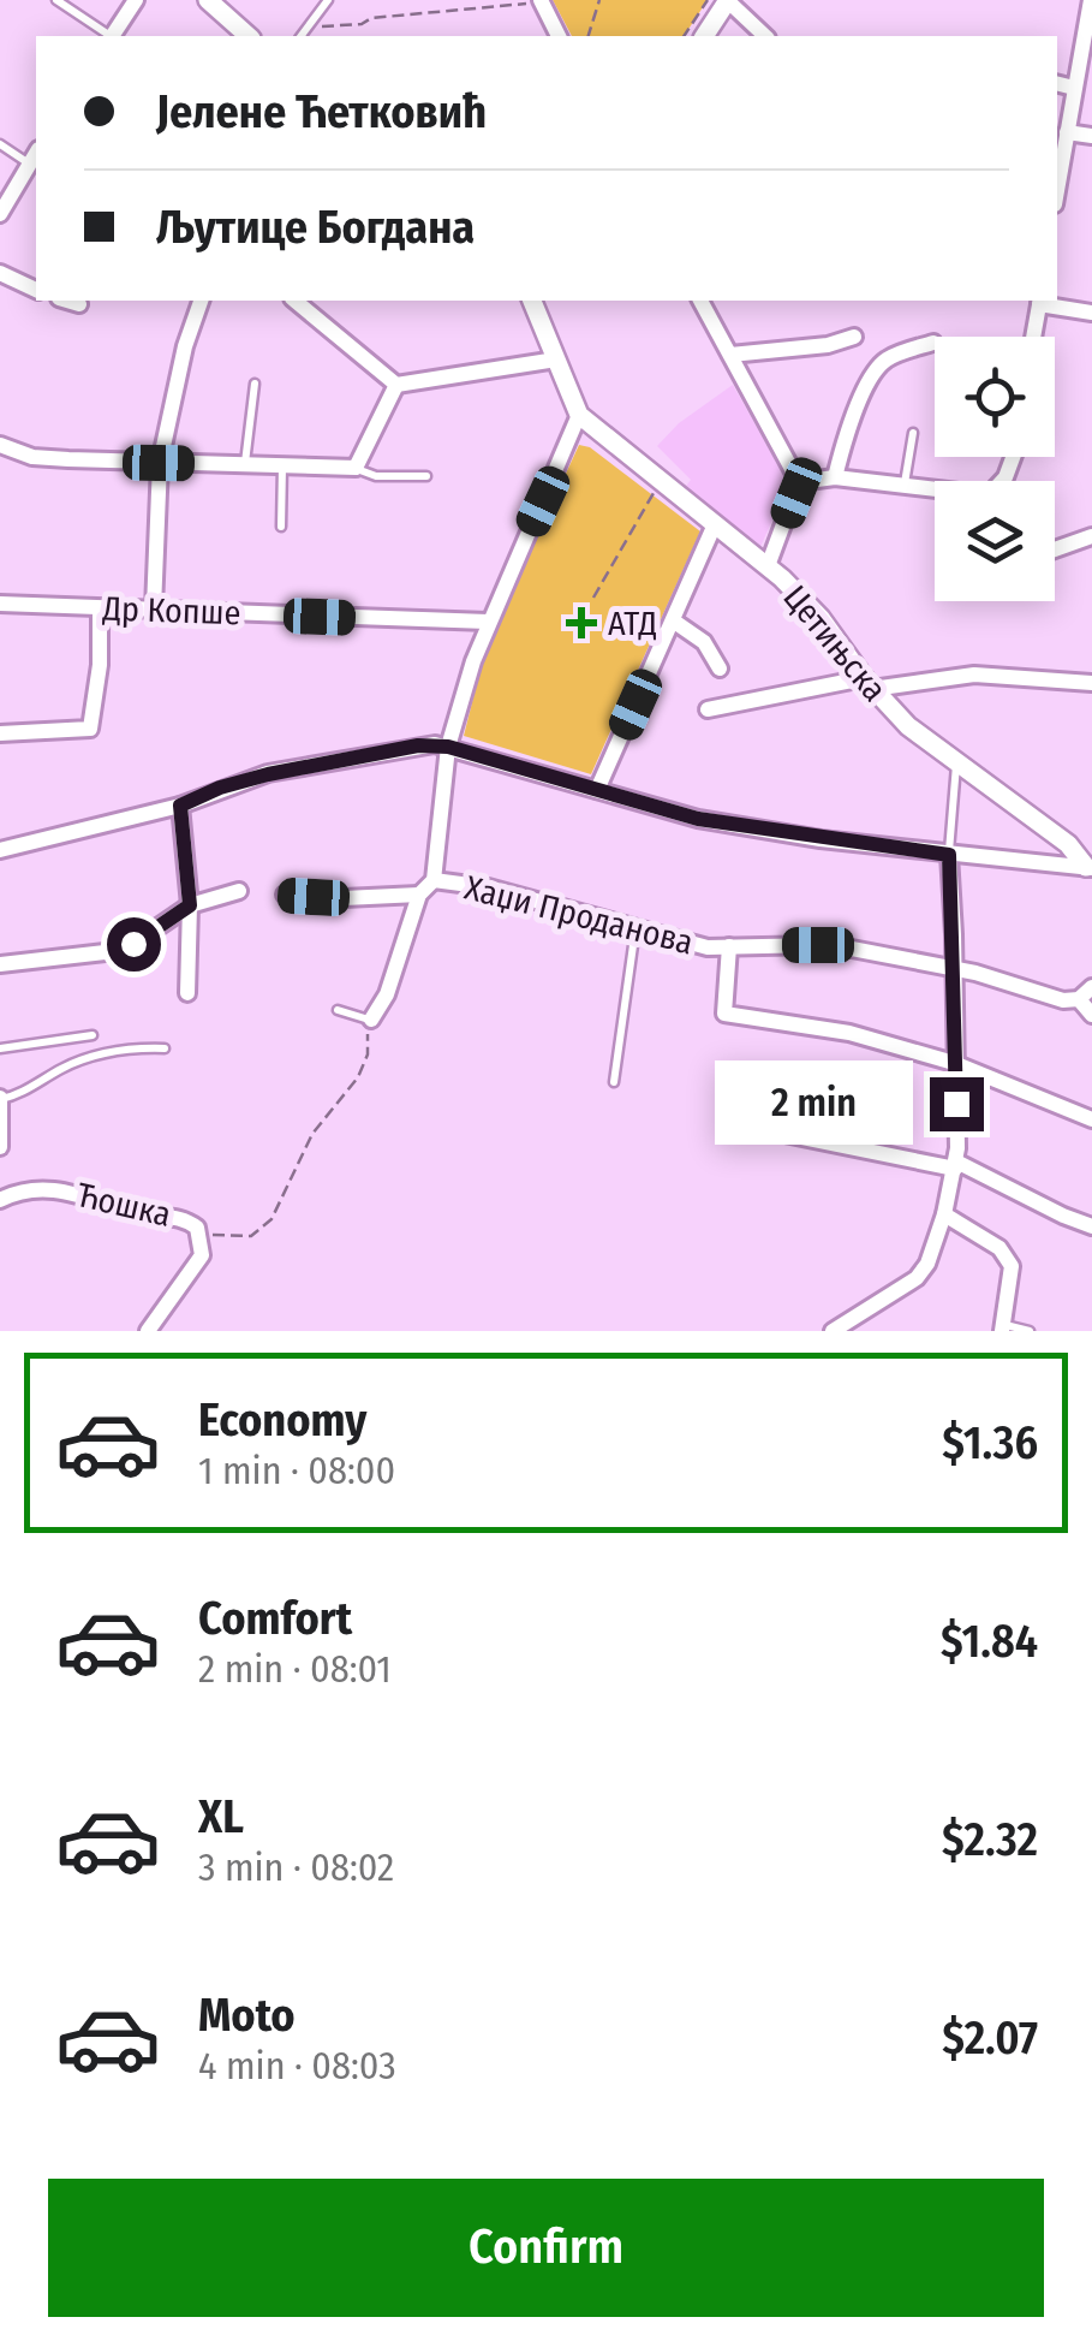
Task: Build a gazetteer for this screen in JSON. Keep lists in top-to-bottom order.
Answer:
{
  "streets": {
    "street": [
      "Др Копше",
      "Цетињска",
      "Хаџи Проданова",
      "Ћошка"
    ]
  },
  "places": {
    "health": ["АТД"]
  },
  "page": {
    "banner": ["Јелене Ћетковић", "Љутице Богдана"],
    "bubble": "2 min",
    "list": [
      {
        "name": "Economy",
        "note": "1 min · 08:00",
        "value": "$1.36"
      },
      {
        "name": "Comfort",
        "note": "2 min · 08:01",
        "value": "$1.84"
      },
      {
        "name": "XL",
        "note": "3 min · 08:02",
        "value": "$2.32"
      },
      {
        "name": "Moto",
        "note": "4 min · 08:03",
        "value": "$2.07"
      }
    ],
    "buttons": "Confirm"
  }
}
